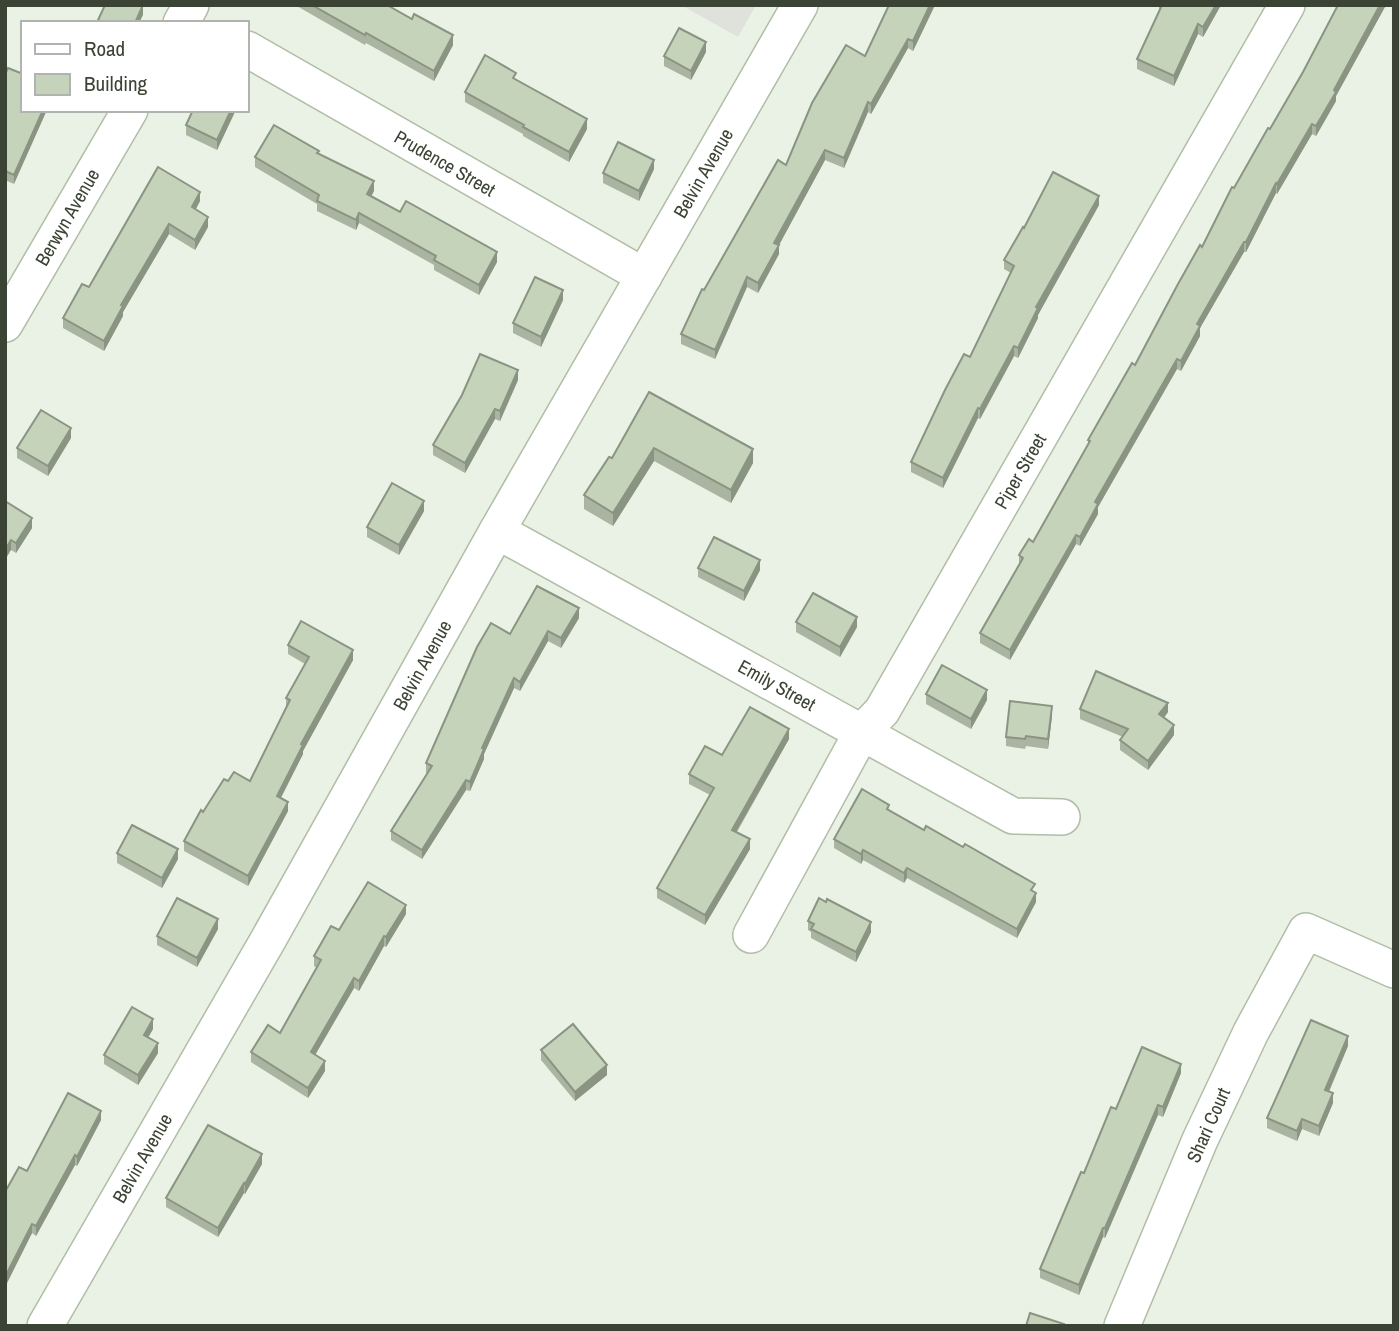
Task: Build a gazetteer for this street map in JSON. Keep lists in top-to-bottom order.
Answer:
{
  "streets": {
    "street": [
      "Prudence Street",
      "Belvin Avenue",
      "Berwyn Avenue",
      "Piper Street",
      "Emily Street",
      "Shari Court"
    ]
  },
  "crossings": [
    ["Prudence Street", "Belvin Avenue"],
    ["Belvin Avenue", "Emily Street"],
    ["Piper Street", "Emily Street"]
  ],
  "legend": ["Road", "Building"]
}
